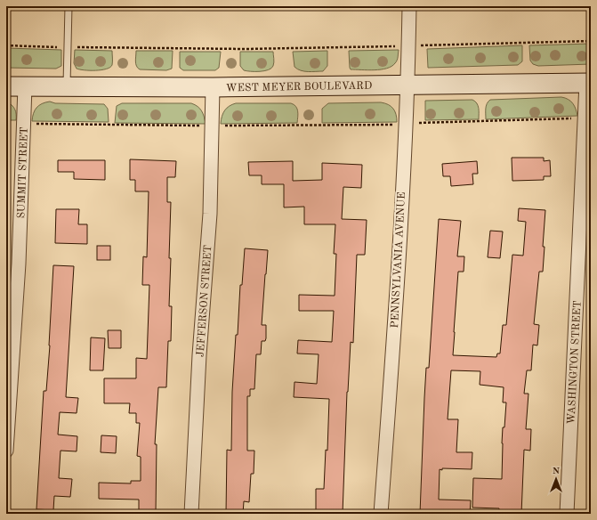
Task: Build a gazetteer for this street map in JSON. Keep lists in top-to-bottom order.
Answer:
{
  "streets": {
    "main road": ["WEST MEYER BOULEVARD"],
    "street": [
      "SUMMIT STREET",
      "PENNSYLVANIA AVENUE",
      "JEFFERSON STREET",
      "WASHINGTON STREET"
    ]
  },
  "crossings": [
    ["WEST MEYER BOULEVARD", "SUMMIT STREET"],
    ["WEST MEYER BOULEVARD", "PENNSYLVANIA AVENUE"],
    ["WEST MEYER BOULEVARD", "JEFFERSON STREET"],
    ["WEST MEYER BOULEVARD", "WASHINGTON STREET"]
  ],
  "north": "top"
}
